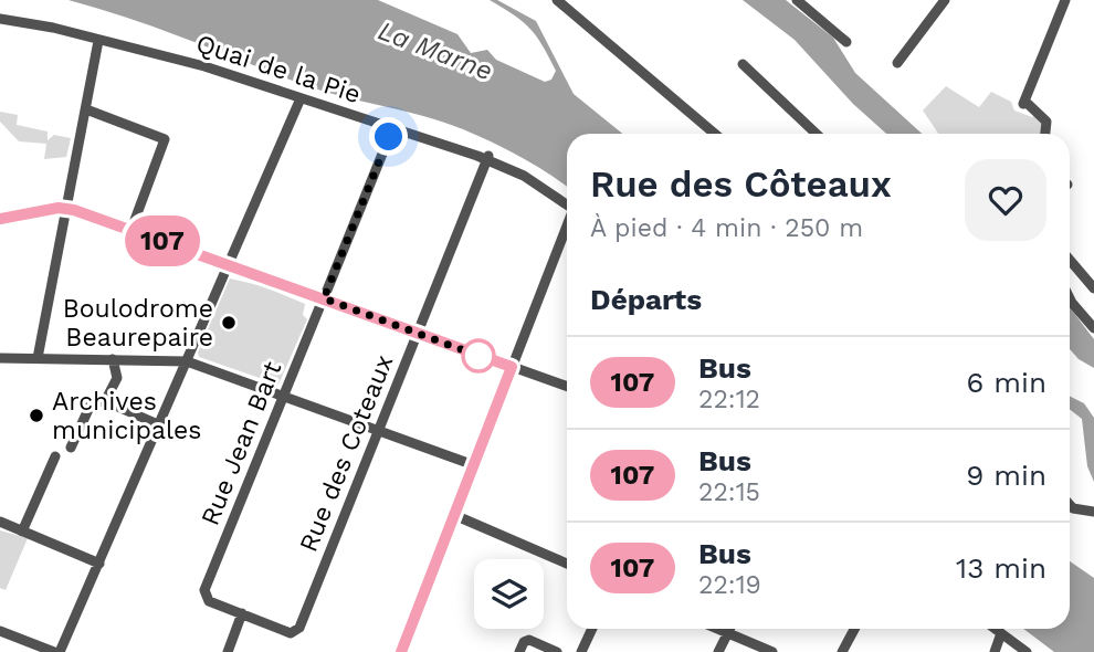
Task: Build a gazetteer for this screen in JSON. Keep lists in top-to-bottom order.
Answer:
{
  "streets": {
    "street": ["Quai de la Pie", "Rue Jean Bart", "Rue des Coteaux"]
  },
  "crossings": [
    ["Quai de la Pie", "Rue Jean Bart"],
    ["Quai de la Pie", "Rue des Coteaux"],
    ["Rue Jean Bart", "Rue des Coteaux"]
  ],
  "water": ["La Marne"],
  "places": ["Boulodrome Beaurepaire", "Archives municipales"],
  "lines": ["bus line 107"],
  "page": {
    "on_map": "107",
    "heading": [
      ["Rue des Côteaux", "À pied · 4 min · 250 m"],
      "Départs"
    ],
    "list": [
      {
        "mark": "107",
        "name": "Bus",
        "note": "22:12",
        "value": "6 min"
      },
      {
        "mark": "107",
        "name": "Bus",
        "note": "22:15",
        "value": "9 min"
      },
      {
        "mark": "107",
        "name": "Bus",
        "note": "22:19",
        "value": "13 min"
      }
    ]
  }
}
